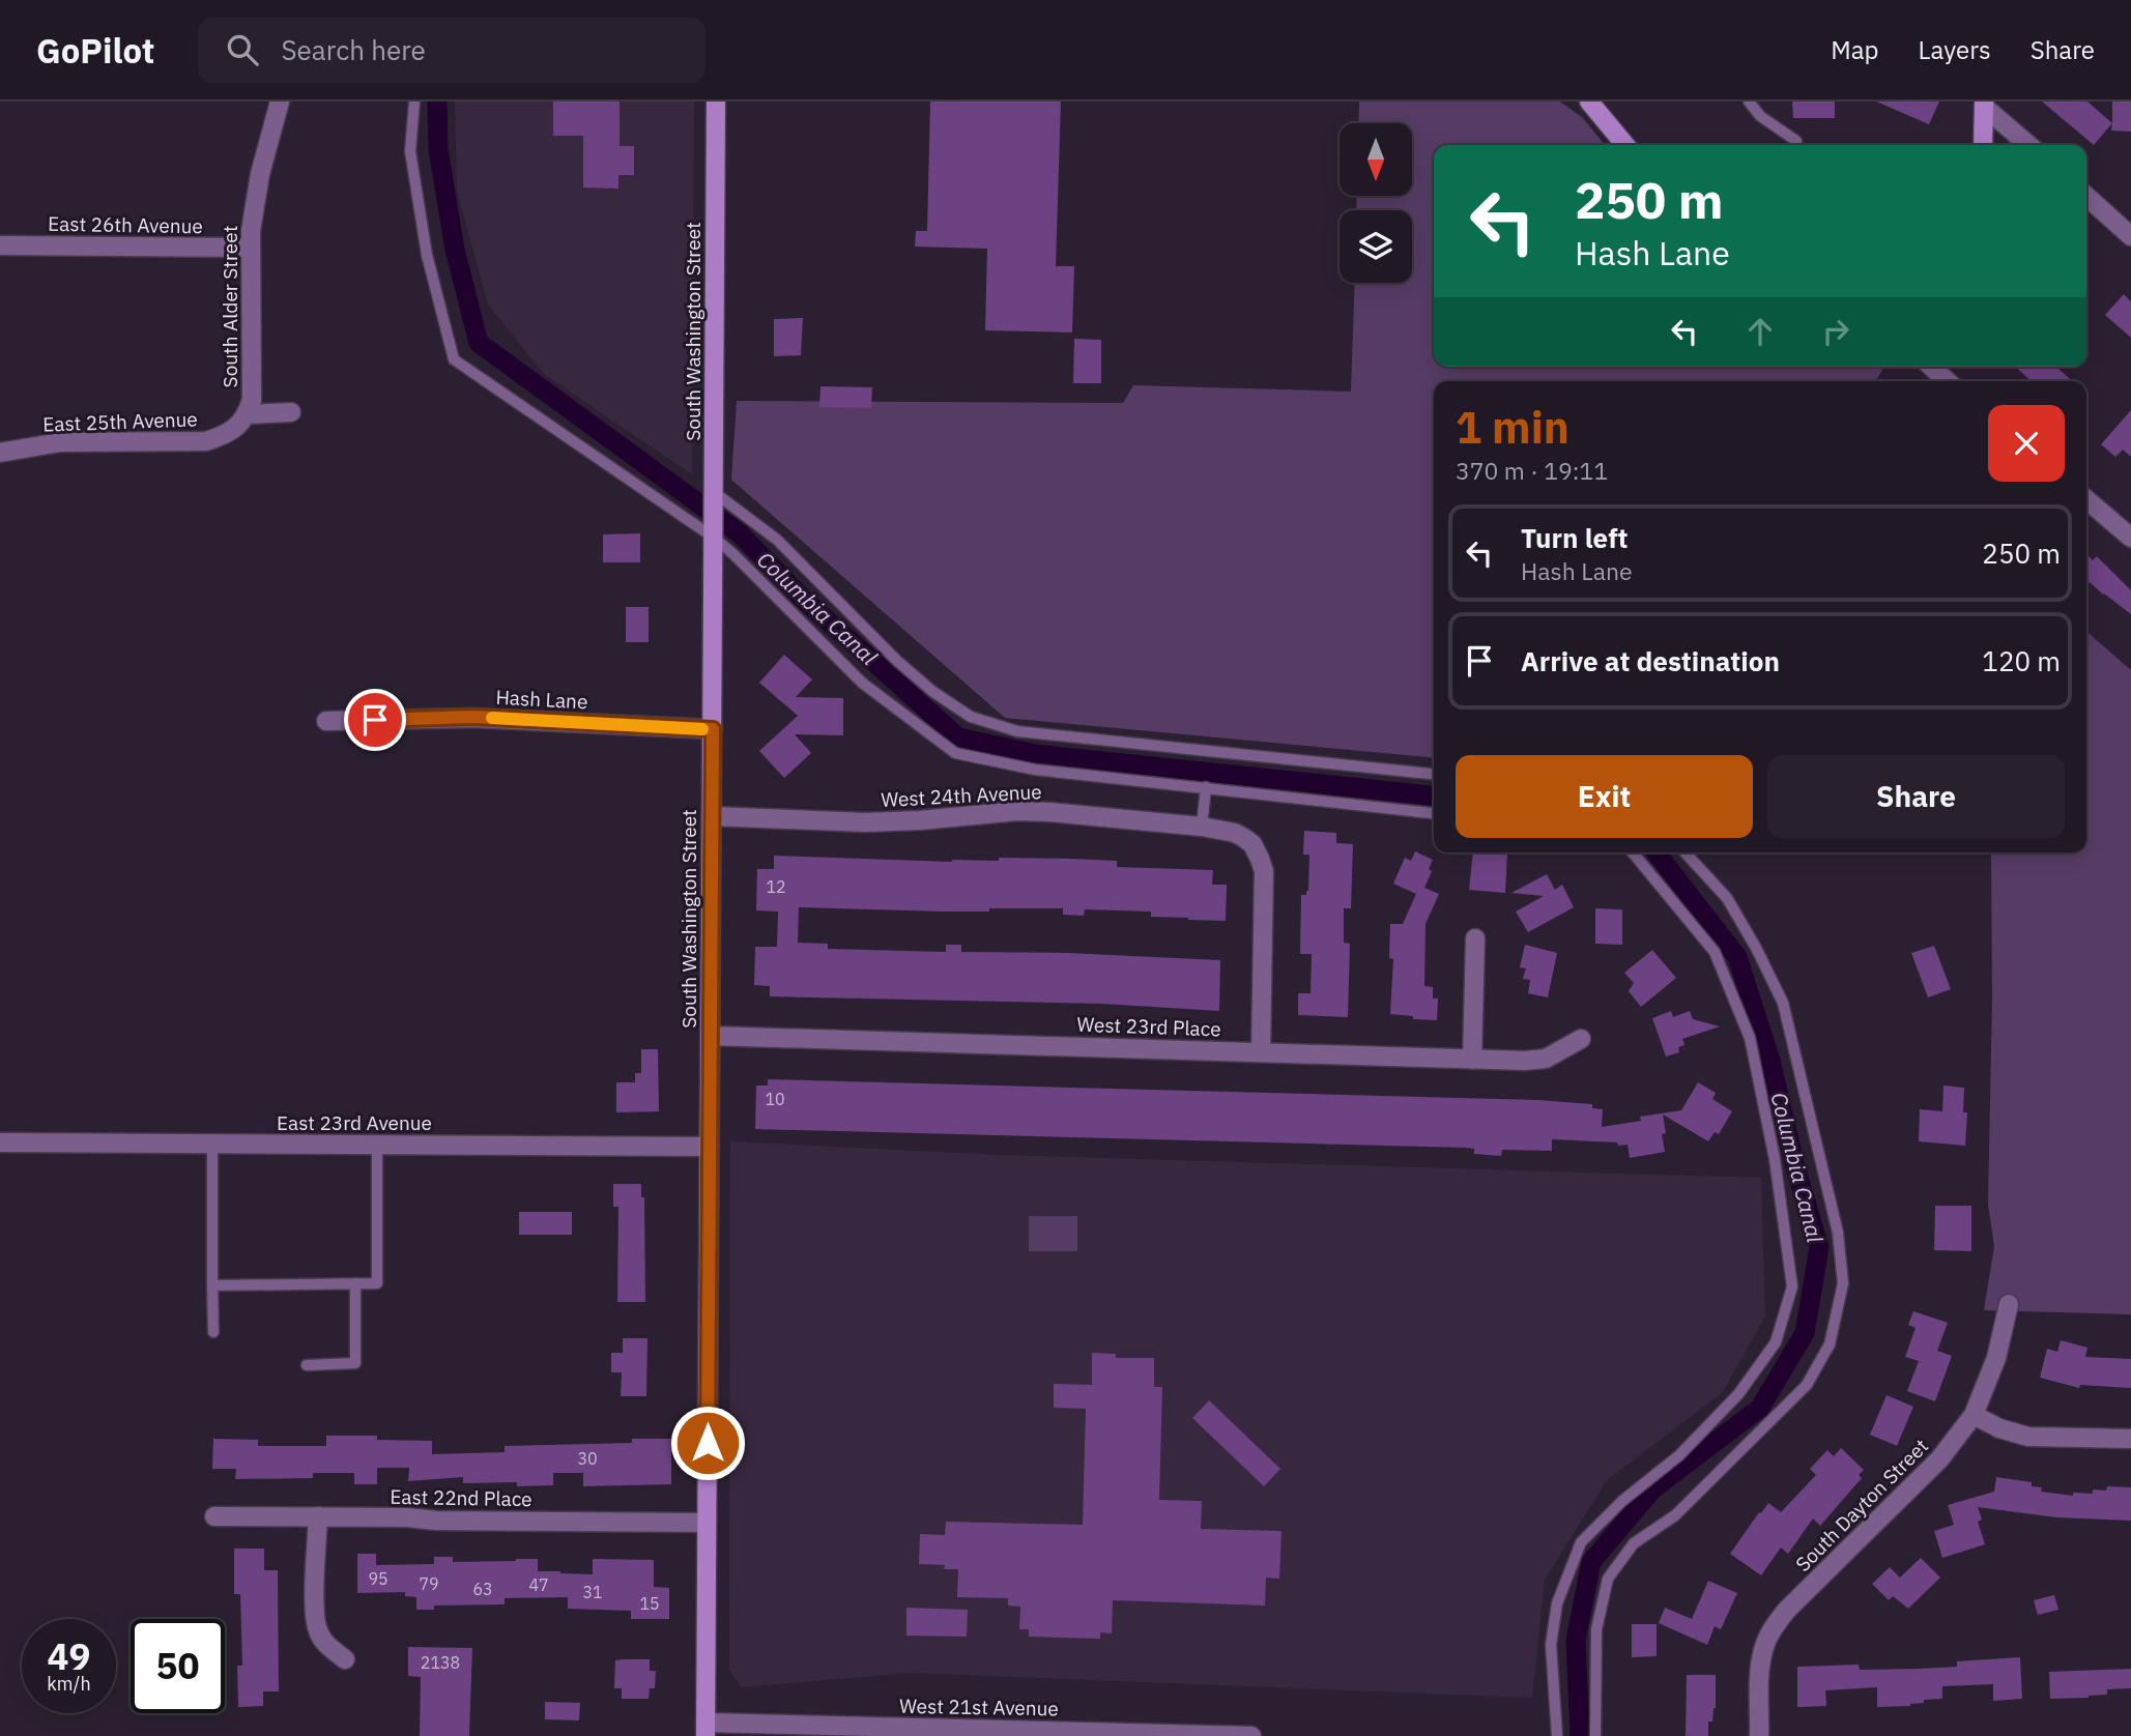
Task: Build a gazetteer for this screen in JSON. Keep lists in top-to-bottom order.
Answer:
{
  "streets": {
    "main road": ["South Washington Street"],
    "street": [
      "East 26th Avenue",
      "South Alder Street",
      "East 25th Avenue",
      "Hash Lane",
      "West 24th Avenue",
      "West 23rd Place",
      "East 23rd Avenue",
      "East 22nd Place",
      "South Dayton Street",
      "West 21st Avenue"
    ]
  },
  "crossings": [
    ["East 26th Avenue", "South Alder Street"],
    ["South Alder Street", "East 25th Avenue"],
    ["South Washington Street", "Hash Lane"],
    ["South Washington Street", "West 24th Avenue"],
    ["South Washington Street", "West 23rd Place"],
    ["South Washington Street", "East 23rd Avenue"],
    ["South Washington Street", "East 22nd Place"],
    ["South Washington Street", "West 21st Avenue"],
    ["West 24th Avenue", "West 23rd Place"]
  ],
  "water": ["Columbia Canal"],
  "house_numbers": [
    "12",
    "10",
    "30",
    "95",
    "79",
    "47",
    "63",
    "31",
    "15",
    "2138"
  ],
  "north": "bottom",
  "page": {
    "header": "GoPilot",
    "search": "Search here",
    "nav": ["Map", "Layers", "Share"],
    "turn": ["250 m", "Hash Lane"],
    "heading": ["1 min", "370 m · 19:11"],
    "list": [
      {
        "name": "Turn left",
        "note": "Hash Lane",
        "value": "250 m"
      },
      {
        "name": "Arrive at destination",
        "value": "120 m"
      }
    ],
    "buttons": ["Exit", "Share"],
    "speed": "49 km/h",
    "limit": "50"
  }
}
